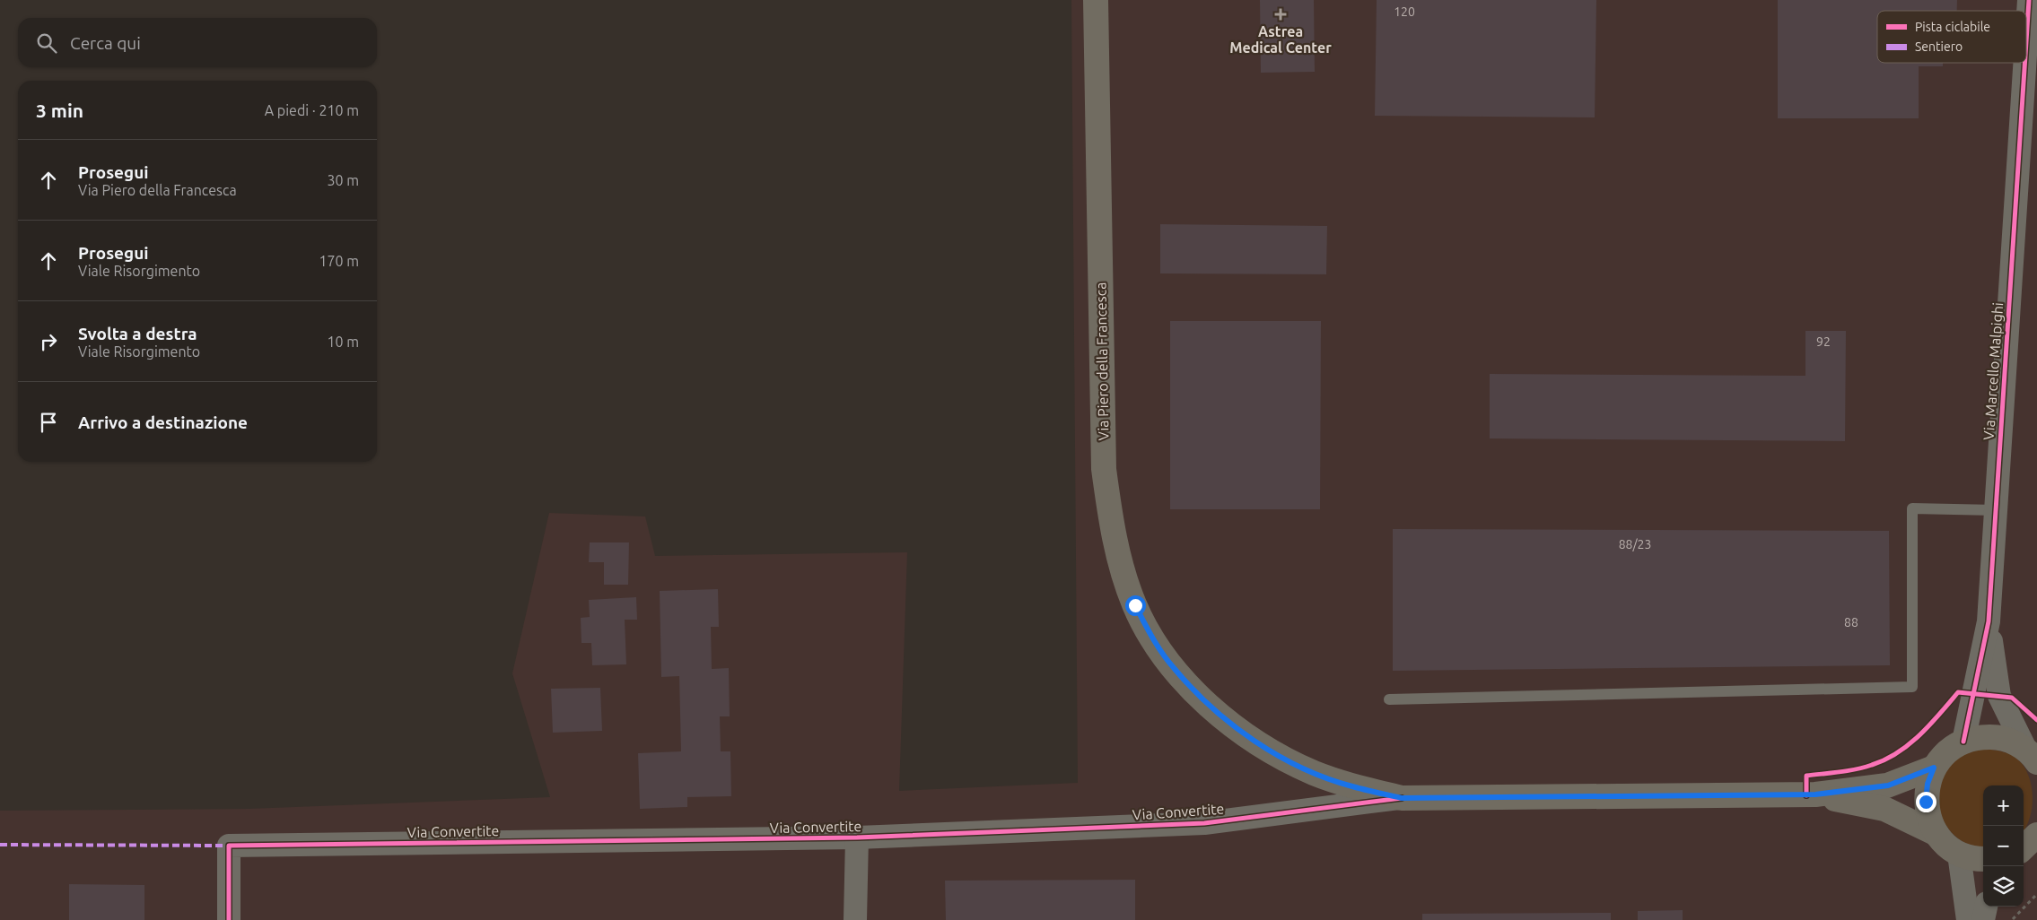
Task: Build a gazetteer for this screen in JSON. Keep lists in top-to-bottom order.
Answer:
{
  "streets": {
    "main road": ["Via Piero della Francesca"],
    "street": ["Via Marcello Malpighi", "Via Convertite"]
  },
  "crossings": [
    ["Via Piero della Francesca", "Via Convertite"]
  ],
  "places": {
    "health": ["Astrea Medical Center"]
  },
  "house_numbers": [
    "120",
    "92",
    "88/23",
    "88"
  ],
  "legend": ["Pista ciclabile", "Sentiero"],
  "page": {
    "search": "Cerca qui",
    "heading": ["3 min", "A piedi · 210 m"],
    "list": [
      ["Prosegui", "Via Piero della Francesca", "30 m"],
      ["Prosegui", "Viale Risorgimento", "170 m"],
      ["Svolta a destra", "Viale Risorgimento", "10 m"],
      "Arrivo a destinazione"
    ],
    "map_buttons": ["+", "−"]
  }
}
